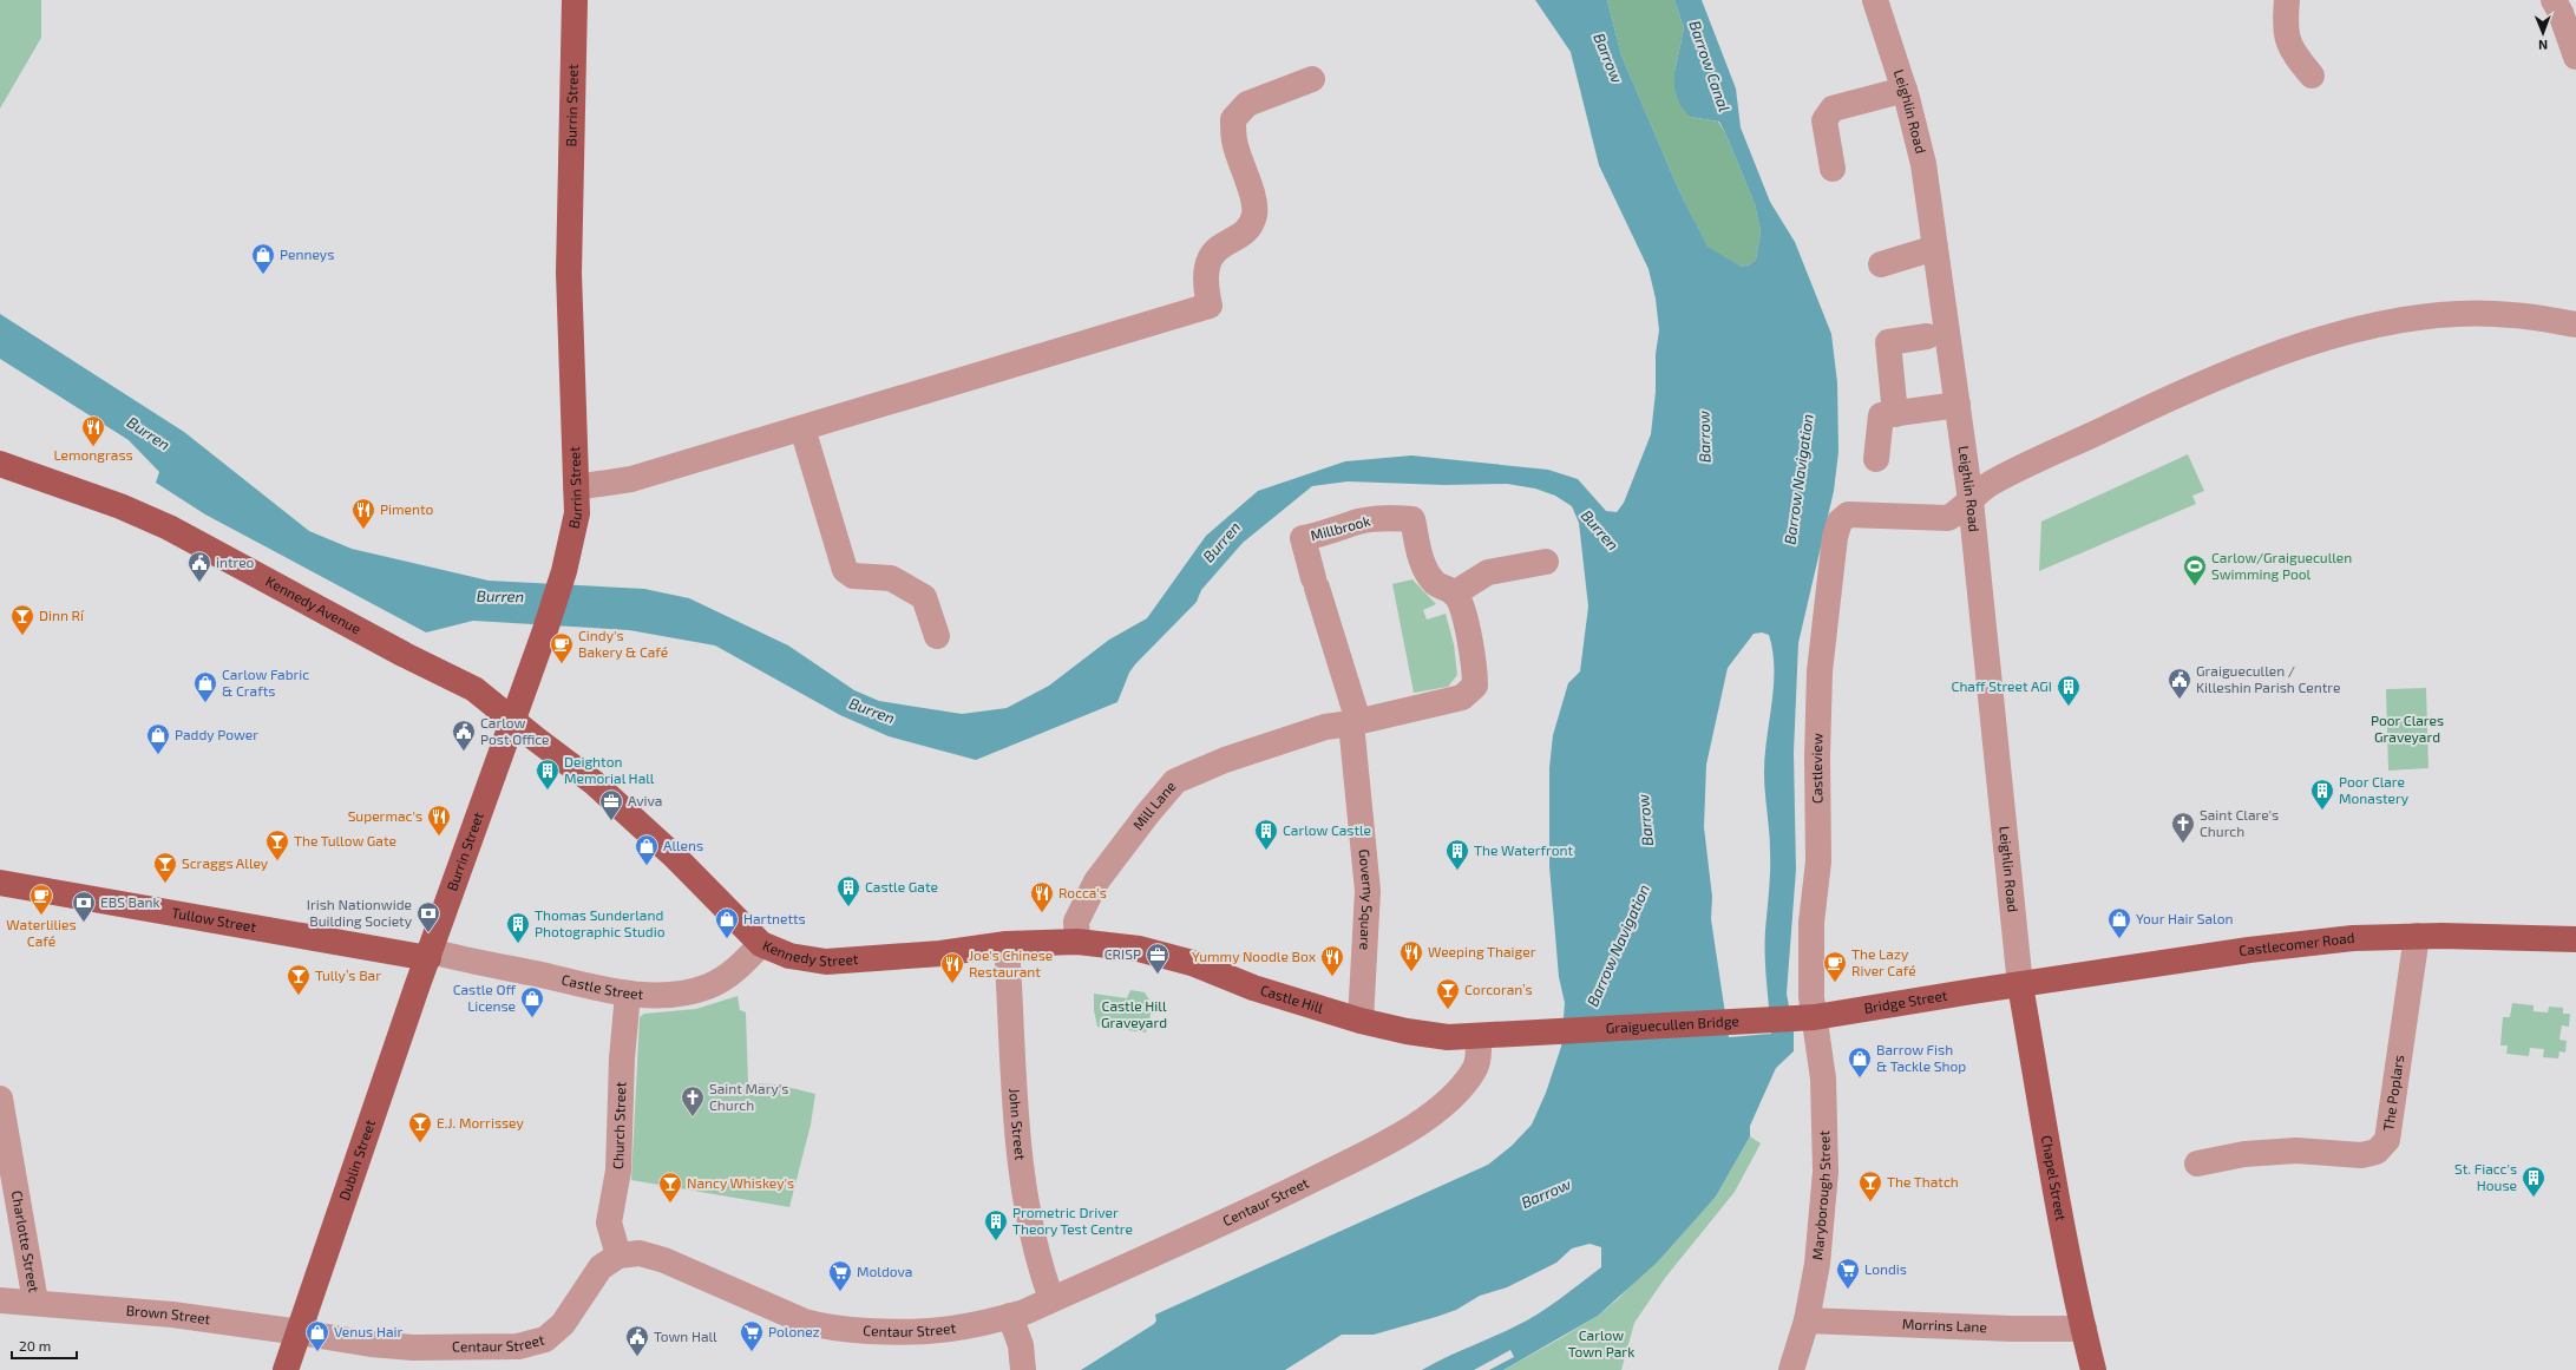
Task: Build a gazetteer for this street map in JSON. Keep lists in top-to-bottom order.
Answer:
{
  "streets": {
    "main road": [
      "Burrin Street",
      "Kennedy Avenue",
      "Tullow Street",
      "Castlecomer Road",
      "Kennedy Street",
      "Castle Hill",
      "Bridge Street",
      "Graiguecullen Bridge",
      "Dublin Street",
      "Chapel Street"
    ],
    "street": [
      "Leighlin Road",
      "Millbrook",
      "Castleview",
      "Mill Lane",
      "Governy Square",
      "Castle Street",
      "The Poplars",
      "John Street",
      "Church Street",
      "Maryborough Street",
      "Centaur Street",
      "Charlotte Street",
      "Brown Street",
      "Morrins Lane"
    ]
  },
  "crossings": [
    ["Burrin Street", "Kennedy Avenue"],
    ["Burrin Street", "Tullow Street"],
    ["Burrin Street", "Kennedy Street"],
    ["Burrin Street", "Castle Street"],
    ["Burrin Street", "Dublin Street"],
    ["Leighlin Road", "Castleview"],
    ["Leighlin Road", "Castlecomer Road"],
    ["Leighlin Road", "Bridge Street"],
    ["Leighlin Road", "Chapel Street"],
    ["Millbrook", "Mill Lane"],
    ["Millbrook", "Governy Square"],
    ["Kennedy Avenue", "Kennedy Street"],
    ["Castleview", "Bridge Street"],
    ["Castleview", "Graiguecullen Bridge"],
    ["Castleview", "Maryborough Street"],
    ["Mill Lane", "Governy Square"],
    ["Mill Lane", "Kennedy Street"],
    ["Governy Square", "Castle Hill"],
    ["Tullow Street", "Castle Street"],
    ["Tullow Street", "Dublin Street"],
    ["Castlecomer Road", "Bridge Street"],
    ["Castlecomer Road", "The Poplars"],
    ["Castlecomer Road", "Chapel Street"],
    ["Kennedy Street", "Castle Street"],
    ["Kennedy Street", "Castle Hill"],
    ["Kennedy Street", "John Street"],
    ["Castle Street", "Church Street"],
    ["Castle Street", "Dublin Street"],
    ["Castle Hill", "Graiguecullen Bridge"],
    ["Castle Hill", "Centaur Street"],
    ["Bridge Street", "Graiguecullen Bridge"],
    ["Bridge Street", "Chapel Street"],
    ["Bridge Street", "Maryborough Street"],
    ["Graiguecullen Bridge", "Maryborough Street"],
    ["Graiguecullen Bridge", "Centaur Street"],
    ["John Street", "Centaur Street"],
    ["Church Street", "Centaur Street"],
    ["Dublin Street", "Centaur Street"],
    ["Dublin Street", "Brown Street"],
    ["Chapel Street", "Morrins Lane"],
    ["Maryborough Street", "Morrins Lane"],
    ["Centaur Street", "Brown Street"],
    ["Charlotte Street", "Brown Street"]
  ],
  "water": [
    "Barrow",
    "Barrow Canal",
    "Burren",
    "Barrow Navigation"
  ],
  "parks": ["Poor Clares Graveyard", "Castle Hill Graveyard", "Carlow Town Park"],
  "places": {
    "shop": [
      "Penneys",
      "Carlow Fabric & Crafts",
      "Paddy Power",
      "Allens",
      "Hartnetts",
      "Your Hair Salon",
      "Castle Off License",
      "Barrow Fish & Tackle Shop",
      "Venus Hair"
    ],
    "restaurant": [
      "Lemongrass",
      "Pimento",
      "Supermac's",
      "Rocca's",
      "Weeping Thaiger",
      "Yummy Noodle Box",
      "Joe's Chinese Restaurant"
    ],
    "public building": [
      "intreo",
      "Graiguecullen / Killeshin Parish Centre",
      "Carlow Post Office",
      "Town Hall"
    ],
    "sports": ["Carlow/Graiguecullen Swimming Pool"],
    "bar": [
      "Dinn Rí",
      "The Tullow Gate",
      "Scraggs Alley",
      "Tully’s Bar",
      "Corcoran’s",
      "E.J. Morrissey",
      "The Thatch",
      "Nancy Whiskey's"
    ],
    "cafe": ["Cindy's Bakery & Café", "Waterlilies Café", "The Lazy River Café"],
    "building": [
      "Chaff Street AGI",
      "Deighton Memorial Hall",
      "Poor Clare Monastery",
      "Carlow Castle",
      "The Waterfront",
      "Castle Gate",
      "Thomas Sunderland Photographic Studio",
      "St. Fiacc's House",
      "Prometric Driver Theory Test Centre"
    ],
    "office": ["Aviva", "CRISP"],
    "church": ["Saint Clare's Church", "Saint Mary's Church"],
    "bank": ["EBS Bank", "Irish Nationwide Building Society"],
    "supermarket": ["Londis", "Moldova", "Polonez"]
  },
  "scale_bar": "20 m",
  "north": "bottom"
}
